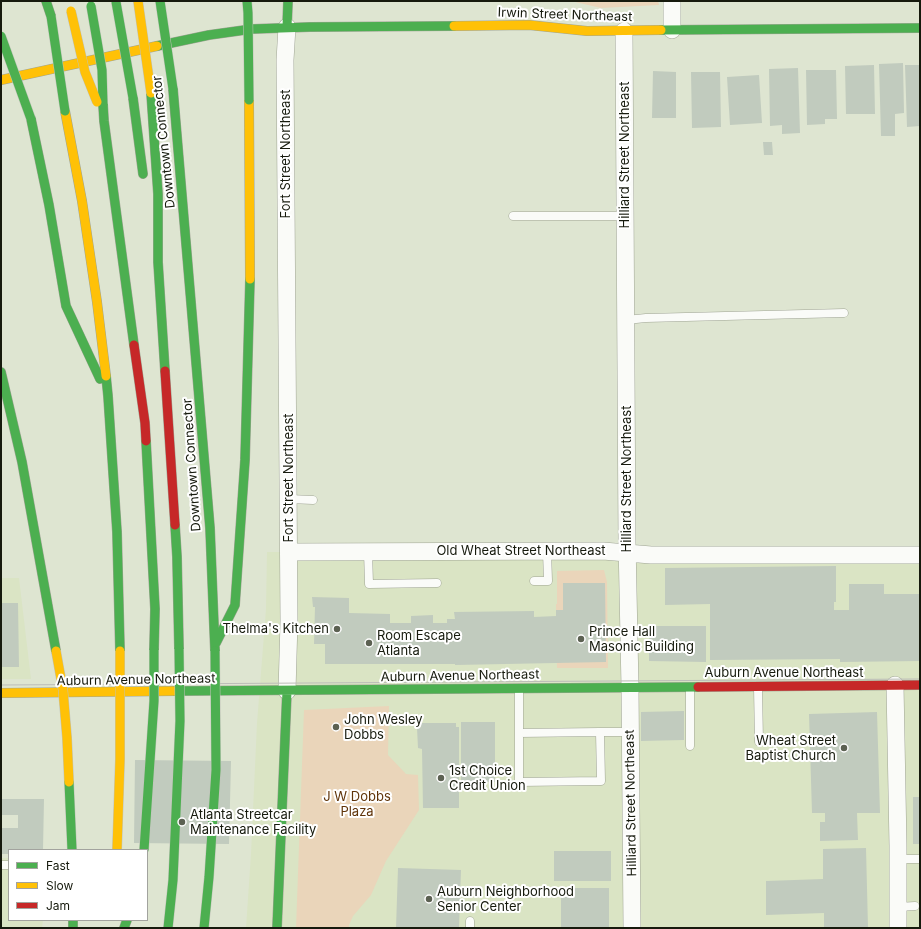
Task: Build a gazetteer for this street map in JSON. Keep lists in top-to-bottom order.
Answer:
{
  "streets": {
    "main road": [
      "Irwin Street Northeast",
      "Downtown Connector",
      "Fort Street Northeast",
      "Auburn Avenue Northeast"
    ],
    "street": ["Hilliard Street Northeast", "Old Wheat Street Northeast"]
  },
  "crossings": [
    ["Irwin Street Northeast", "Fort Street Northeast"],
    ["Irwin Street Northeast", "Hilliard Street Northeast"],
    ["Fort Street Northeast", "Old Wheat Street Northeast"],
    ["Fort Street Northeast", "Auburn Avenue Northeast"],
    ["Hilliard Street Northeast", "Old Wheat Street Northeast"],
    ["Hilliard Street Northeast", "Auburn Avenue Northeast"]
  ],
  "parks": ["J W Dobbs Plaza"],
  "places": [
    "Thelma's Kitchen",
    "Prince Hall Masonic Building",
    "Room Escape Atlanta",
    "John Wesley Dobbs",
    "Wheat Street Baptist Church",
    "1st Choice Credit Union",
    "Atlanta Streetcar Maintenance Facility",
    "Auburn Neighborhood Senior Center"
  ],
  "legend": ["Fast", "Slow", "Jam"]
}
